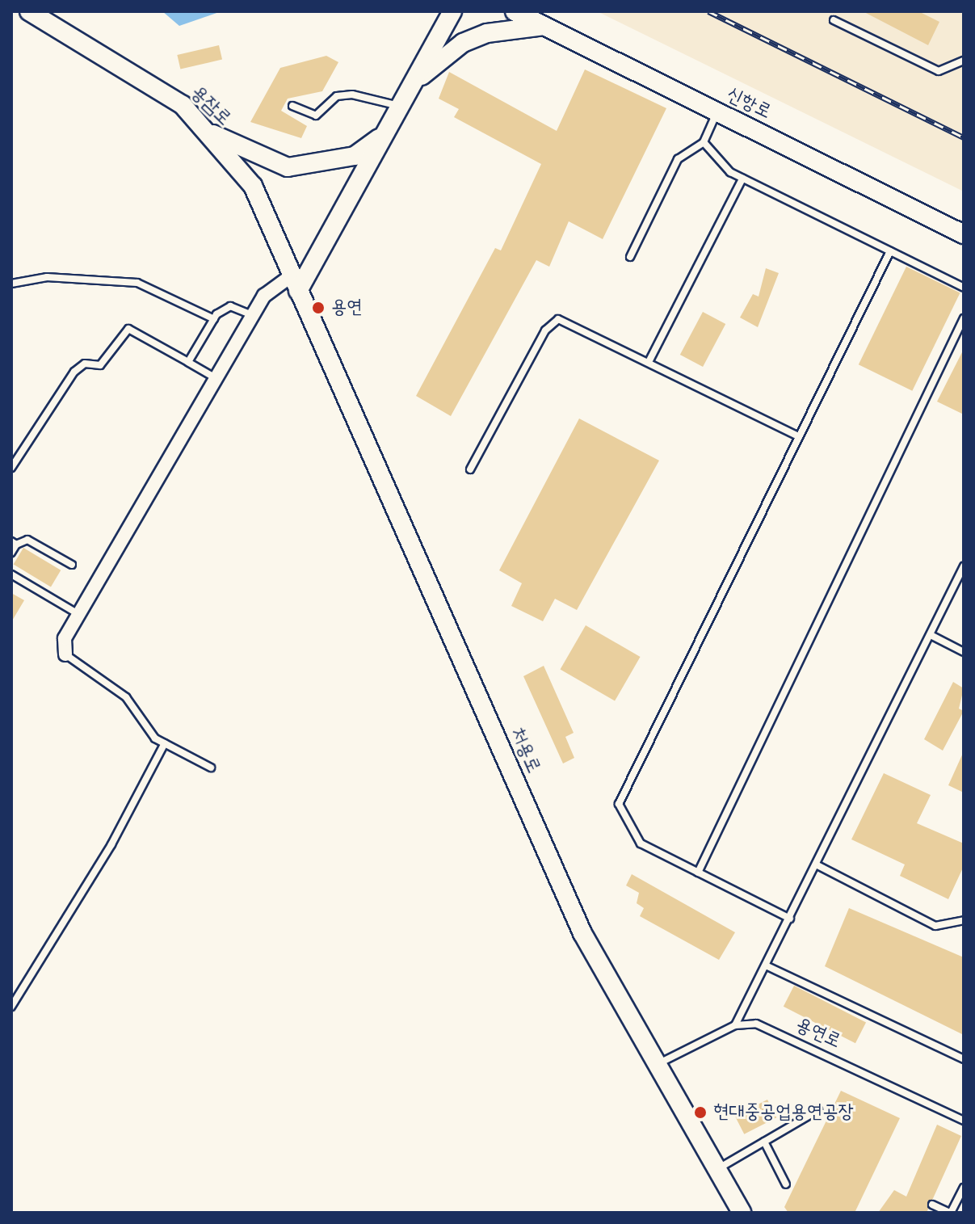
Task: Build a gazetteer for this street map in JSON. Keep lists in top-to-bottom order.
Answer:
{
  "streets": {
    "street": ["신항로", "용잠로", "처용로"],
    "lane": ["용연로"]
  },
  "crossings": [
    ["용잠로", "처용로"]
  ],
  "places": ["용연", "현대중공업용연공장"]
}
